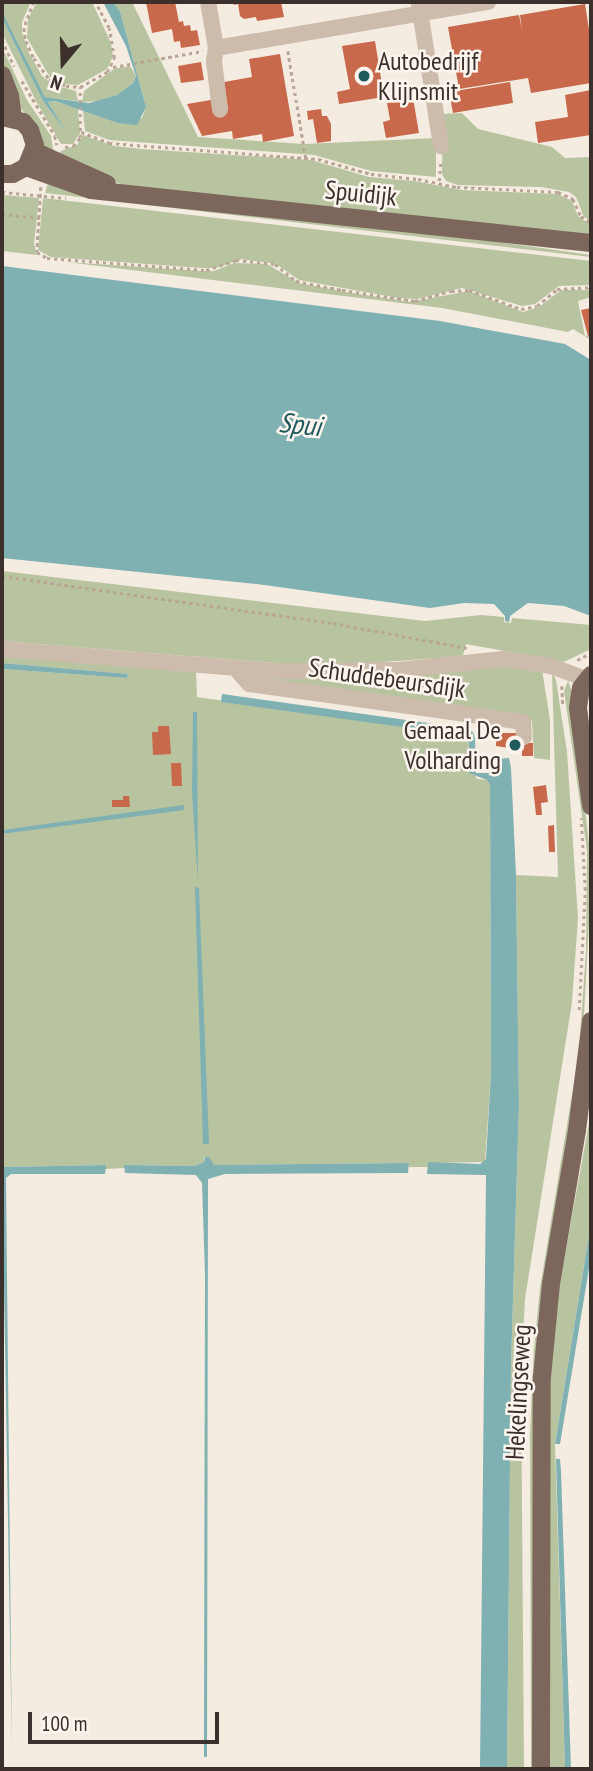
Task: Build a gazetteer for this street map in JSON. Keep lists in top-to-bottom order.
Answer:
{
  "streets": {
    "main road": ["Spuidijk", "Hekelingseweg"],
    "street": ["Schuddebeursdijk"]
  },
  "water": ["Spui"],
  "places": ["Autobedrijf Klijnsmit", "Gemaal De Volharding"],
  "scale_bar": "100 m",
  "north": "bottom"
}
